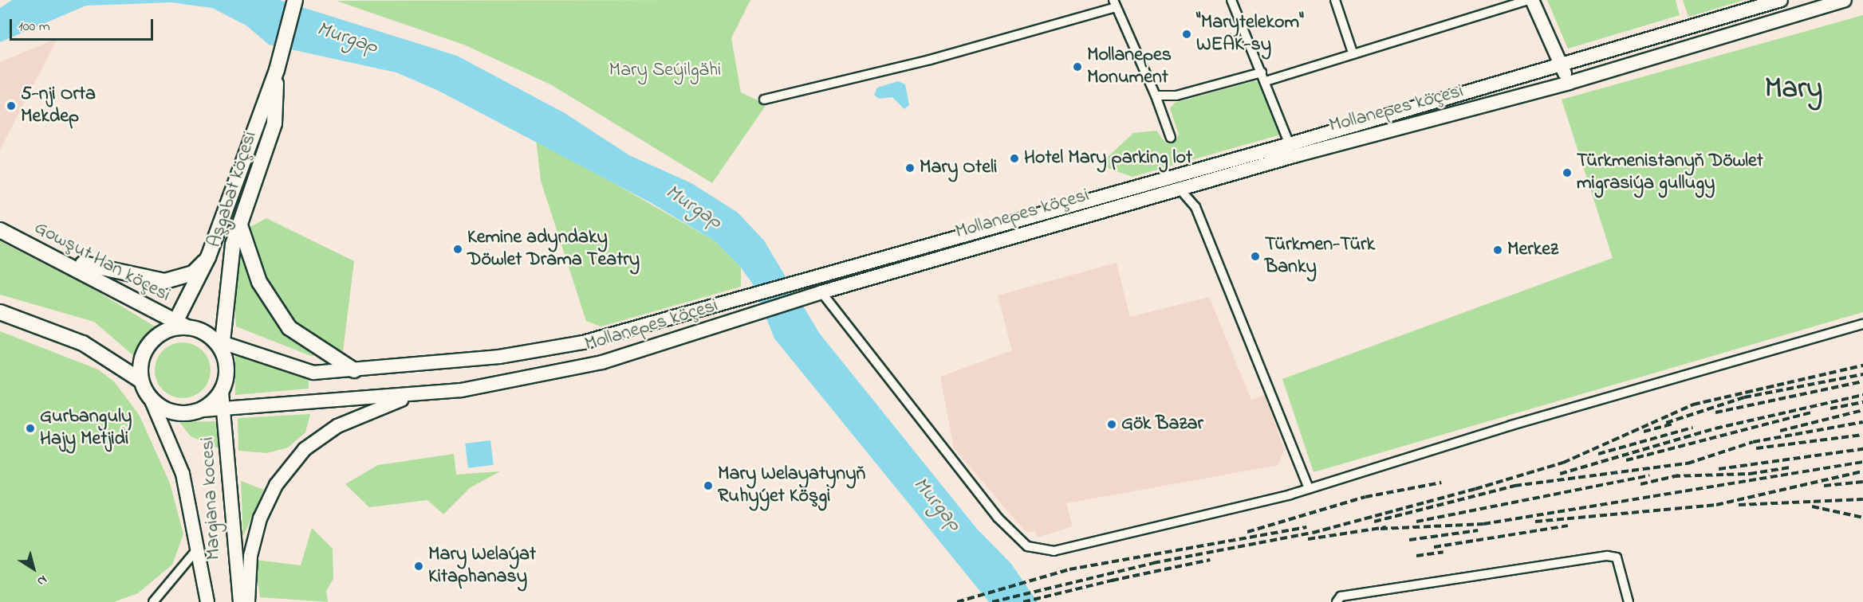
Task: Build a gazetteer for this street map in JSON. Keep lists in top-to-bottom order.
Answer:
{
  "streets": {
    "main road": ["Aşgabat köçesi", "Gowşut Han köçesi"],
    "street": ["Mollanepes köçesi", "Margiana kocesi"]
  },
  "crossings": [
    ["Mollanepes köçesi", "Aşgabat köçesi"],
    ["Mollanepes köçesi", "Gowşut Han köçesi"],
    ["Mollanepes köçesi", "Margiana kocesi"],
    ["Aşgabat köçesi", "Gowşut Han köçesi"],
    ["Aşgabat köçesi", "Margiana kocesi"],
    ["Gowşut Han köçesi", "Margiana kocesi"]
  ],
  "districts": ["Mary"],
  "water": ["Murgap"],
  "parks": ["Mary Seýilgähi"],
  "places": [
    "\"Marytelekom\" WEAK-sy",
    "Mollanepes Monument",
    "5-nji Orta Mekdep",
    "Hotel Mary parking lot",
    "Mary Oteli",
    "Türkmenistanyň Döwlet migrasiýa gullugy",
    "Kemine adyndaky Döwlet Drama Teatry",
    "Merkez",
    "Türkmen-Türk Banky",
    "Gök Bazar",
    "Gurbanguly Hajy Metjidi",
    "Mary Welayatynyň Ruhyýet Köşgi",
    "Mary Welaýat Kitaphanasy"
  ],
  "scale_bar": "100 m",
  "north": "bottom right"
}
